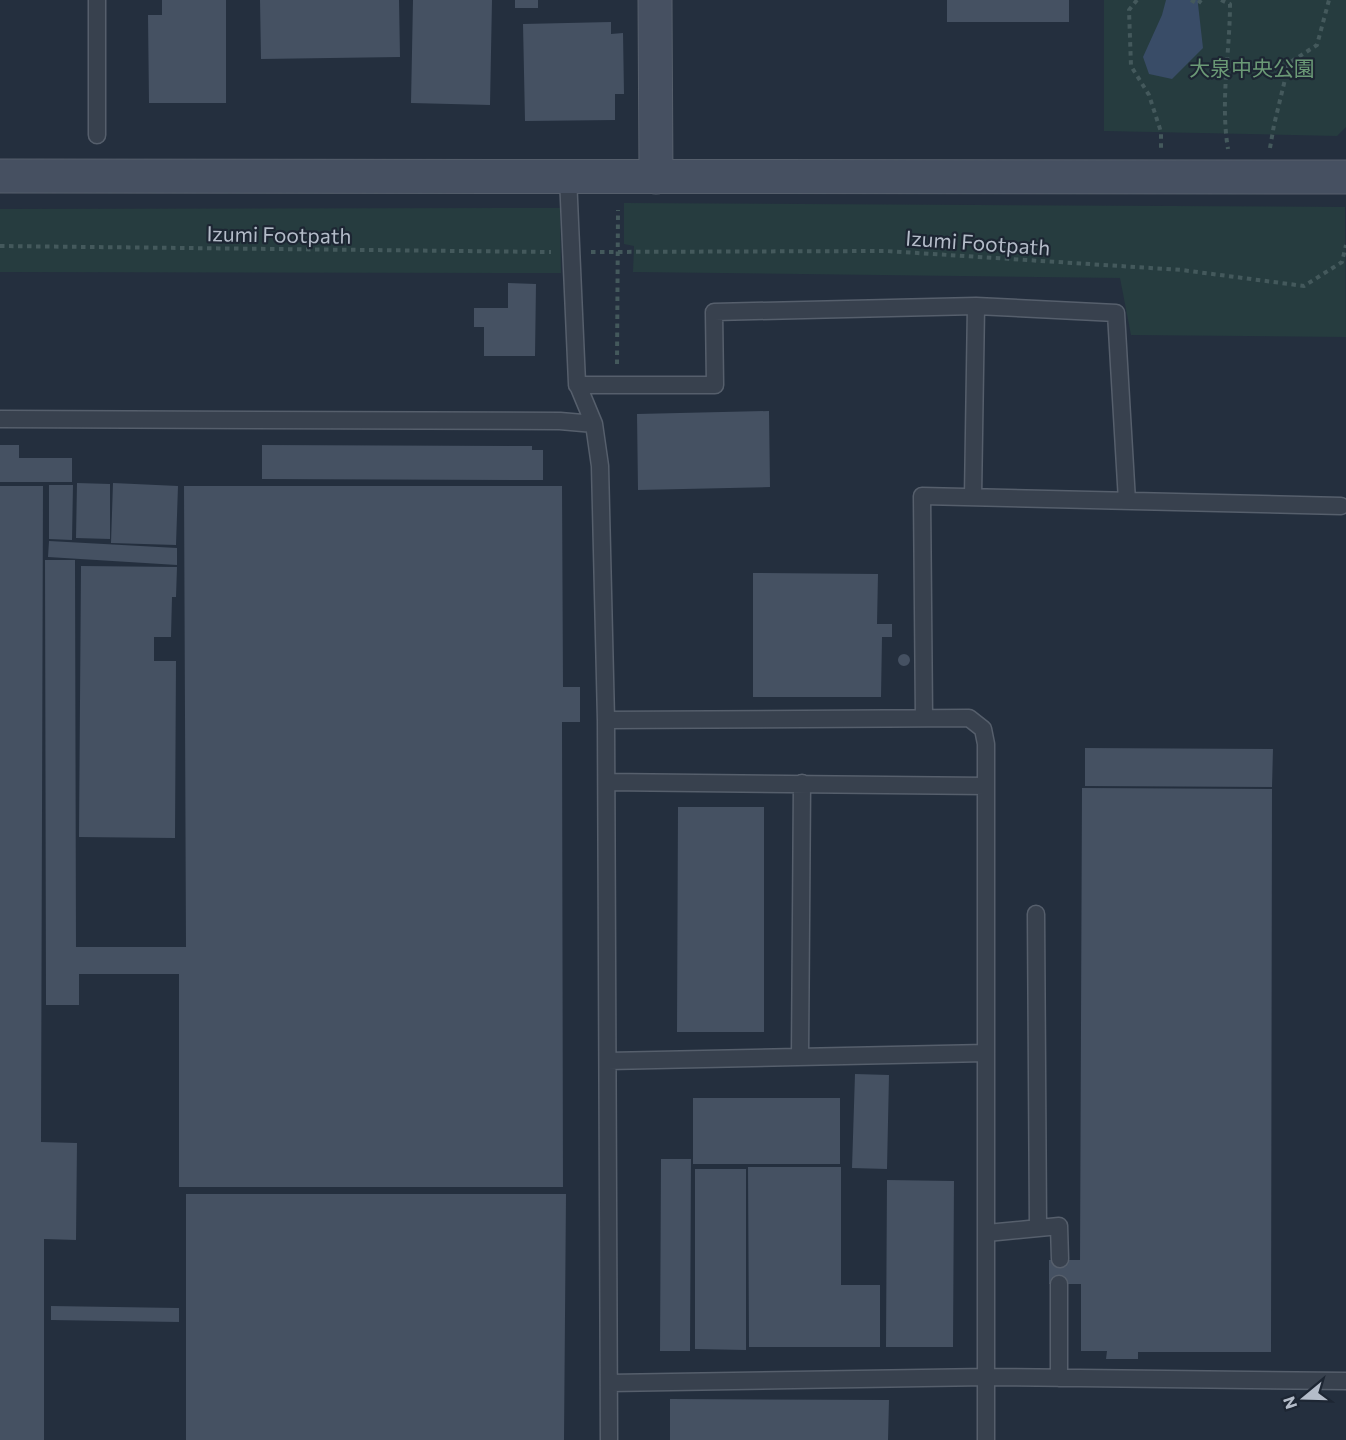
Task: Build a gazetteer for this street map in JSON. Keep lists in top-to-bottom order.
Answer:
{
  "streets": {
    "path": ["Izumi Footpath"]
  },
  "parks": ["大泉中央公園"],
  "north": "left"
}
